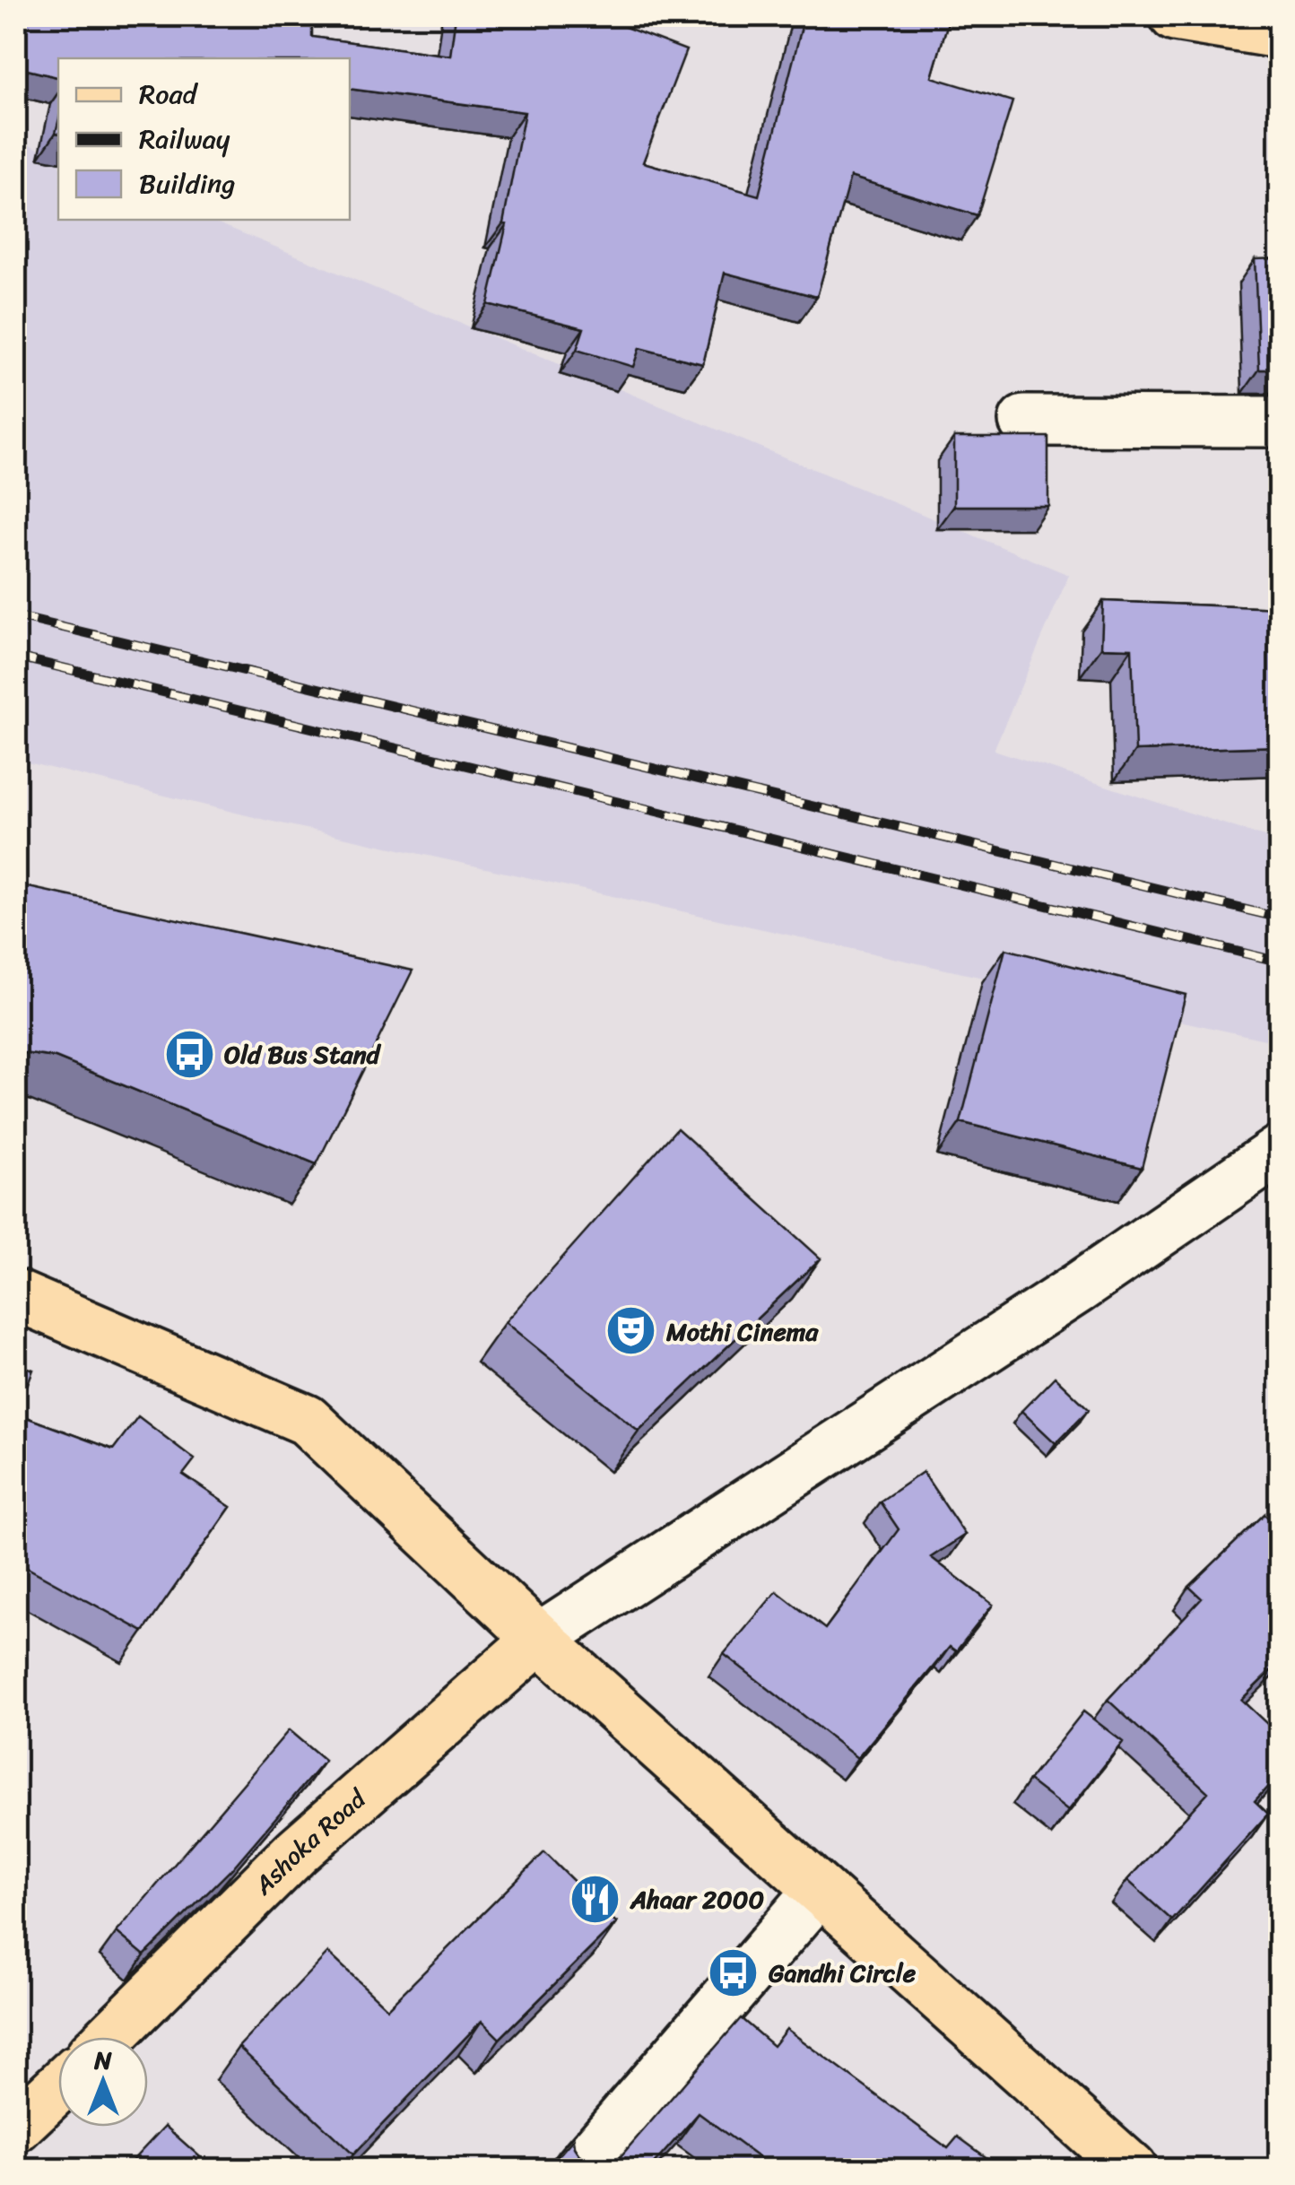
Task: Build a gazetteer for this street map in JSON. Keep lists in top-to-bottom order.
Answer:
{
  "streets": {
    "main road": ["Ashoka Road"]
  },
  "places": {
    "bus stop": ["Old Bus Stand", "Gandhi Circle"],
    "theatre": ["Mothi Cinema"],
    "restaurant": ["Ahaar 2000"]
  },
  "legend": ["Road", "Railway", "Building"],
  "north": "top"
}
